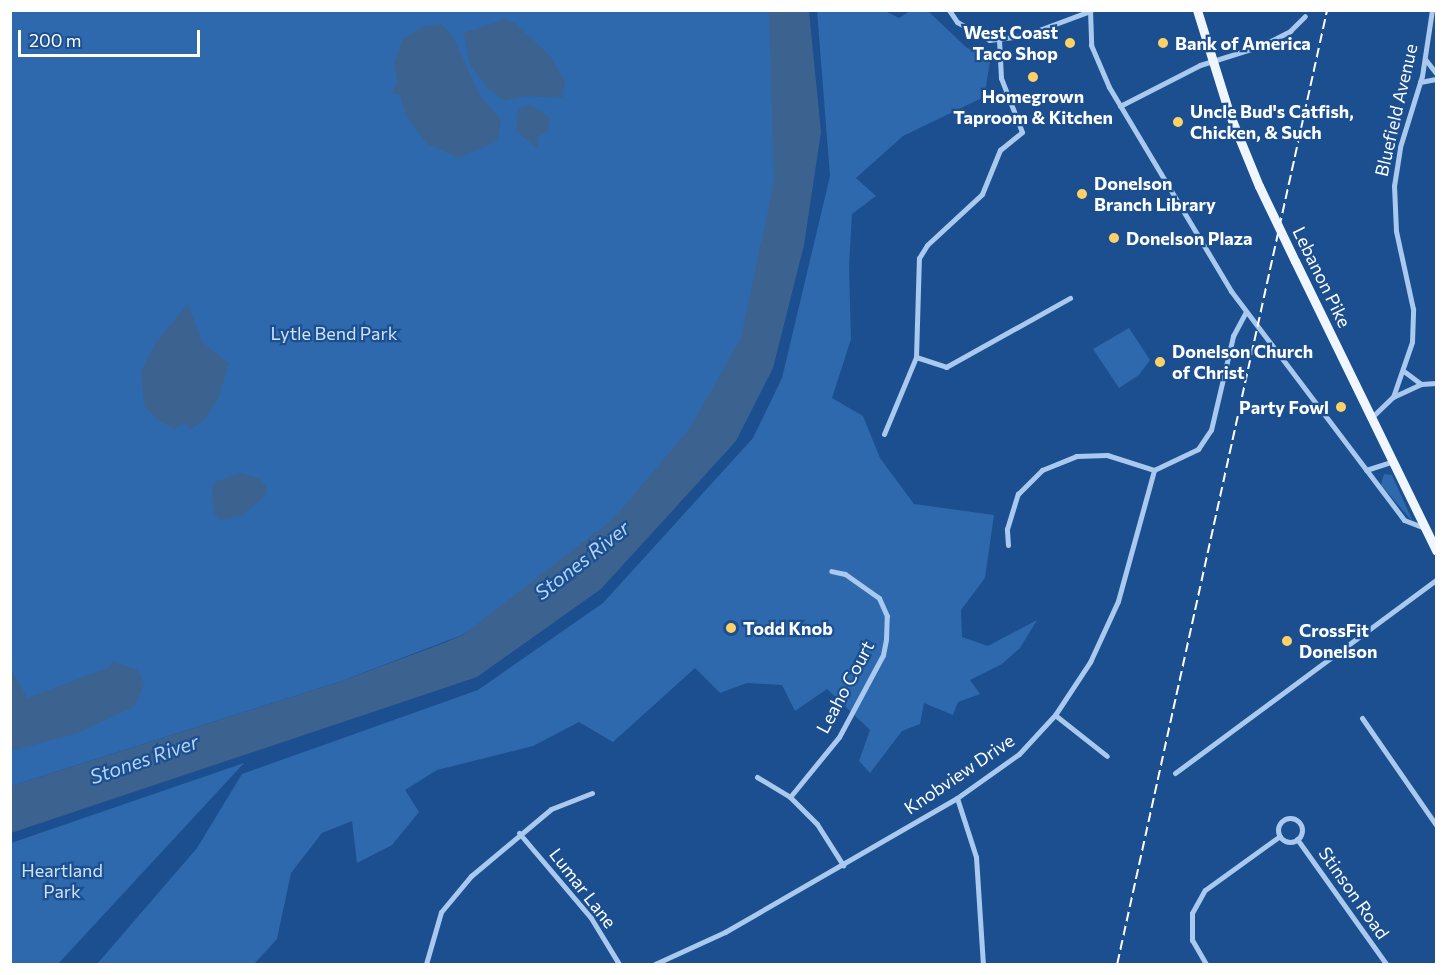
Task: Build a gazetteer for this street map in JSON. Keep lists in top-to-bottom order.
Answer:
{
  "streets": {
    "main road": ["Lebanon Pike"],
    "street": [
      "Bluefield Avenue",
      "Leaho Court",
      "Knobview Drive",
      "Lumar Lane",
      "Stinson Road"
    ]
  },
  "crossings": [
    ["Bluefield Avenue", "Lebanon Pike"]
  ],
  "water": ["Stones River"],
  "parks": ["Lytle Bend Park", "Heartland Park"],
  "places": [
    "West Coast Taco Shop",
    "Bank of America",
    "Homegrown Taproom & Kitchen",
    "Uncle Bud's Catfish, Chicken, & Such",
    "Donelson Branch Library",
    "Donelson Plaza",
    "Donelson Church of Christ",
    "Party Fowl",
    "Todd Knob",
    "CrossFit Donelson"
  ],
  "scale_bar": "200 m"
}
